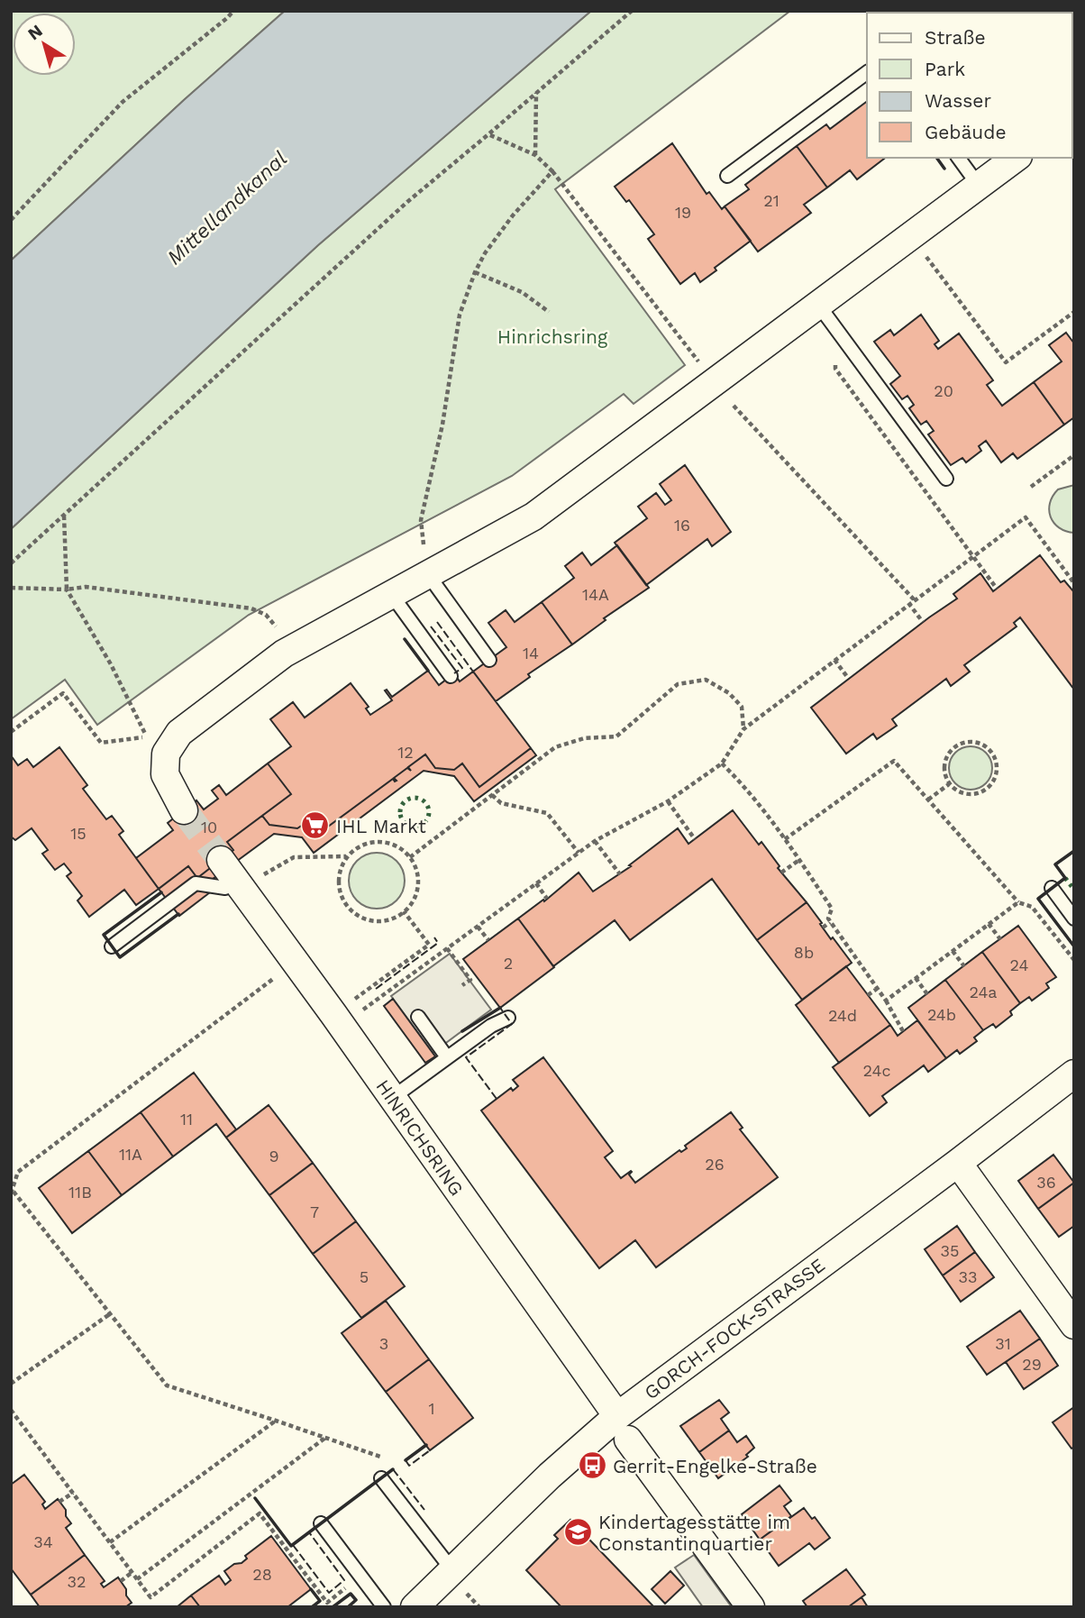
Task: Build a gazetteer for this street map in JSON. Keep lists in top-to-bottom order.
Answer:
{
  "streets": {
    "street": ["HINRICHSRING", "GORCH-FOCK-STRASSE"]
  },
  "crossings": [
    ["HINRICHSRING", "GORCH-FOCK-STRASSE"]
  ],
  "water": ["Mittellandkanal"],
  "parks": ["Hinrichsring"],
  "places": {
    "supermarket": ["IHL Markt"],
    "bus stop": ["Gerrit-Engelke-Straße"],
    "school or university": ["Kindertagesstätte im Constantinquartier"]
  },
  "house_numbers": [
    "21",
    "19",
    "20",
    "16",
    "14A",
    "14",
    "12",
    "10",
    "15",
    "8b",
    "2",
    "24",
    "24a",
    "24b",
    "24d",
    "24c",
    "11",
    "11A",
    "9",
    "26",
    "36",
    "11B",
    "7",
    "35",
    "5",
    "33",
    "3",
    "31",
    "29",
    "1",
    "34",
    "28",
    "32"
  ],
  "legend": [
    "Straße",
    "Park",
    "Wasser",
    "Gebäude"
  ],
  "north": "top left"
}
